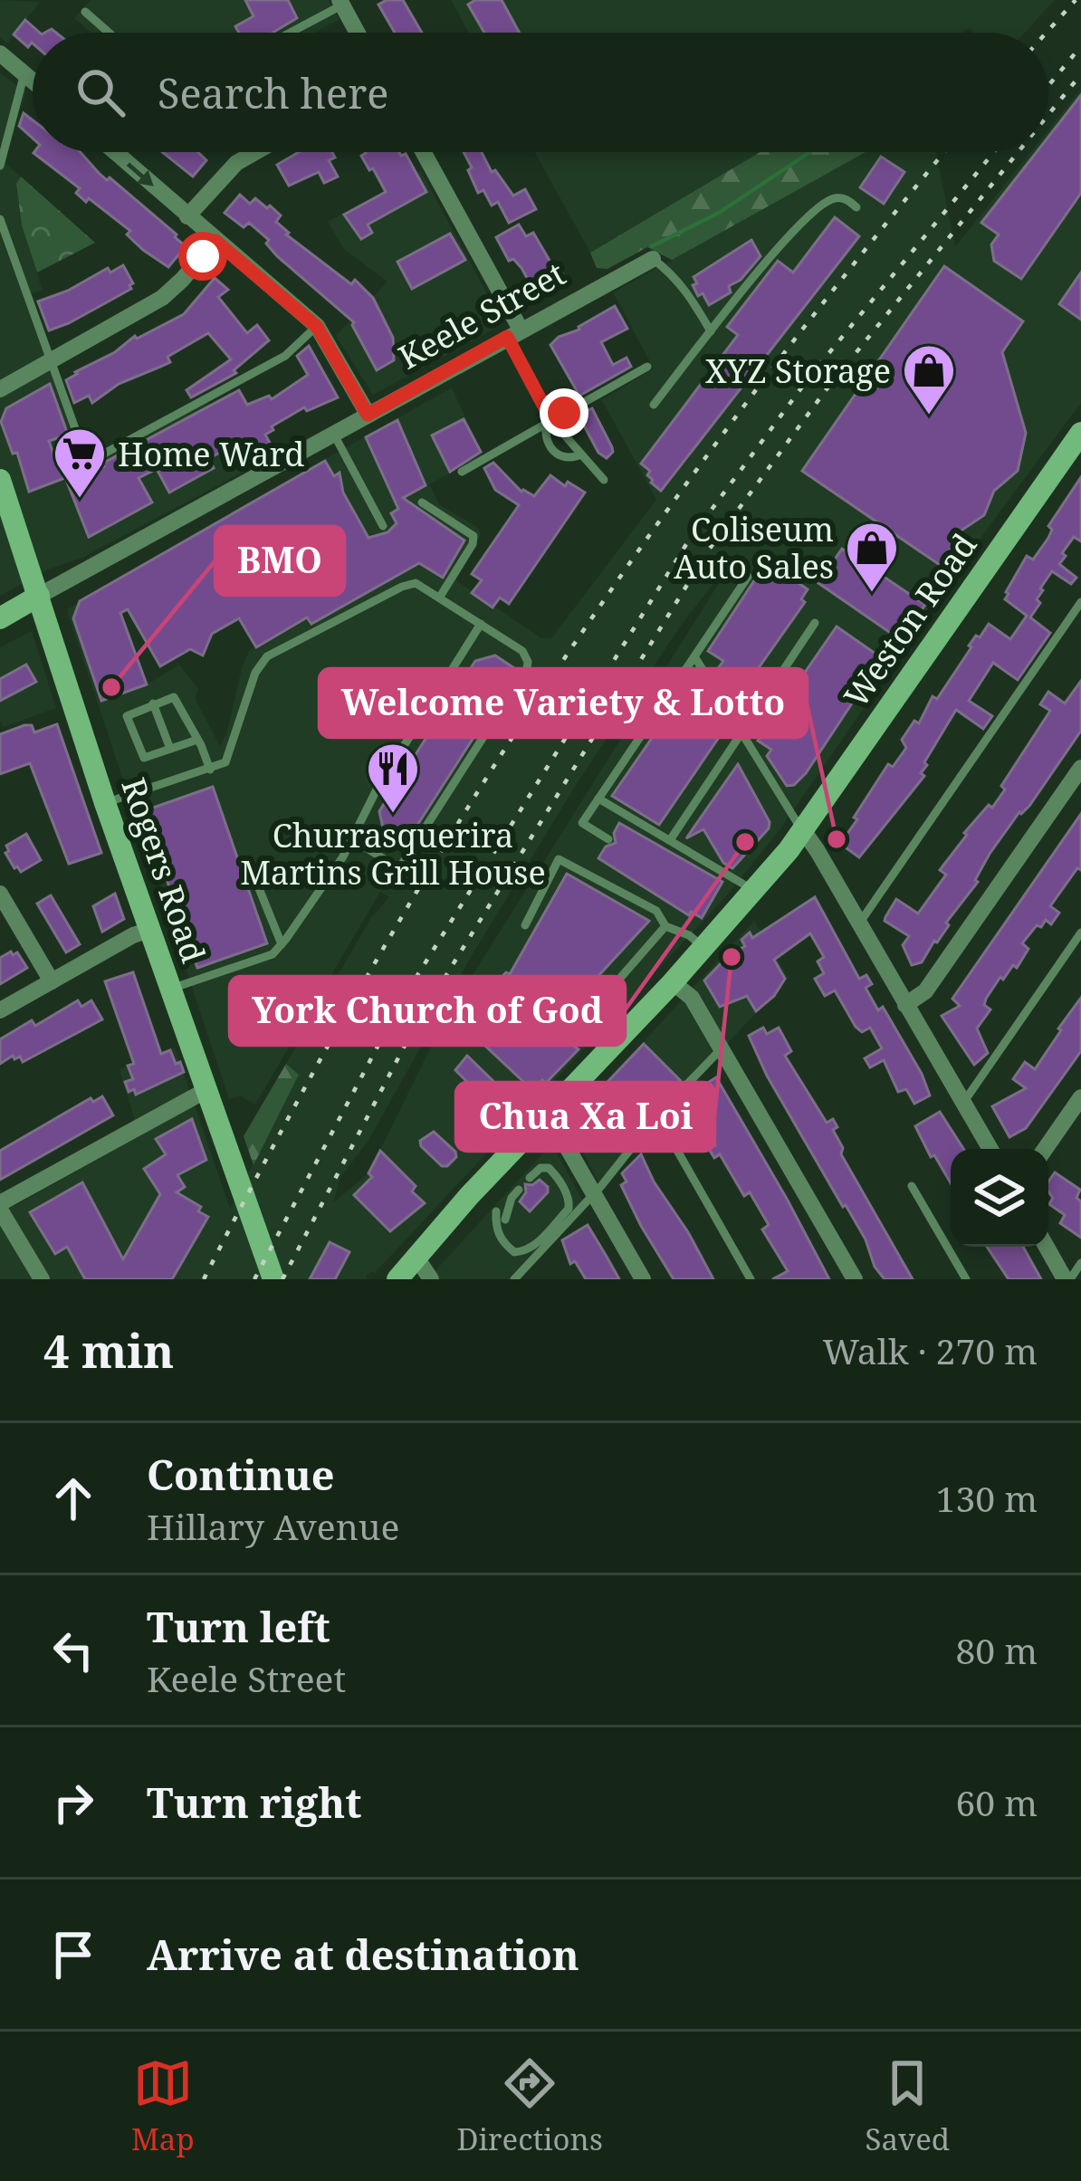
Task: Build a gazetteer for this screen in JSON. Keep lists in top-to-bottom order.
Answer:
{
  "streets": {
    "main road": ["Keele Street", "Weston Road", "Rogers Road"]
  },
  "crossings": [
    ["Keele Street", "Rogers Road"]
  ],
  "places": {
    "shop": ["XYZ Storage", "Coliseum Auto Sales"],
    "supermarket": ["Home Ward"],
    "other": [
      "BMO",
      "Welcome Variety & Lotto",
      "York Church of God",
      "Chua Xa Loi"
    ],
    "restaurant": ["Churrasquerira Martins Grill House"]
  },
  "page": {
    "search": "Search here",
    "heading": ["4 min", "Walk · 270 m"],
    "list": [
      ["Continue", "Hillary Avenue", "130 m"],
      ["Turn left", "Keele Street", "80 m"],
      ["Turn right", "60 m"],
      "Arrive at destination"
    ],
    "nav": ["Map", "Directions", "Saved"]
  }
}
